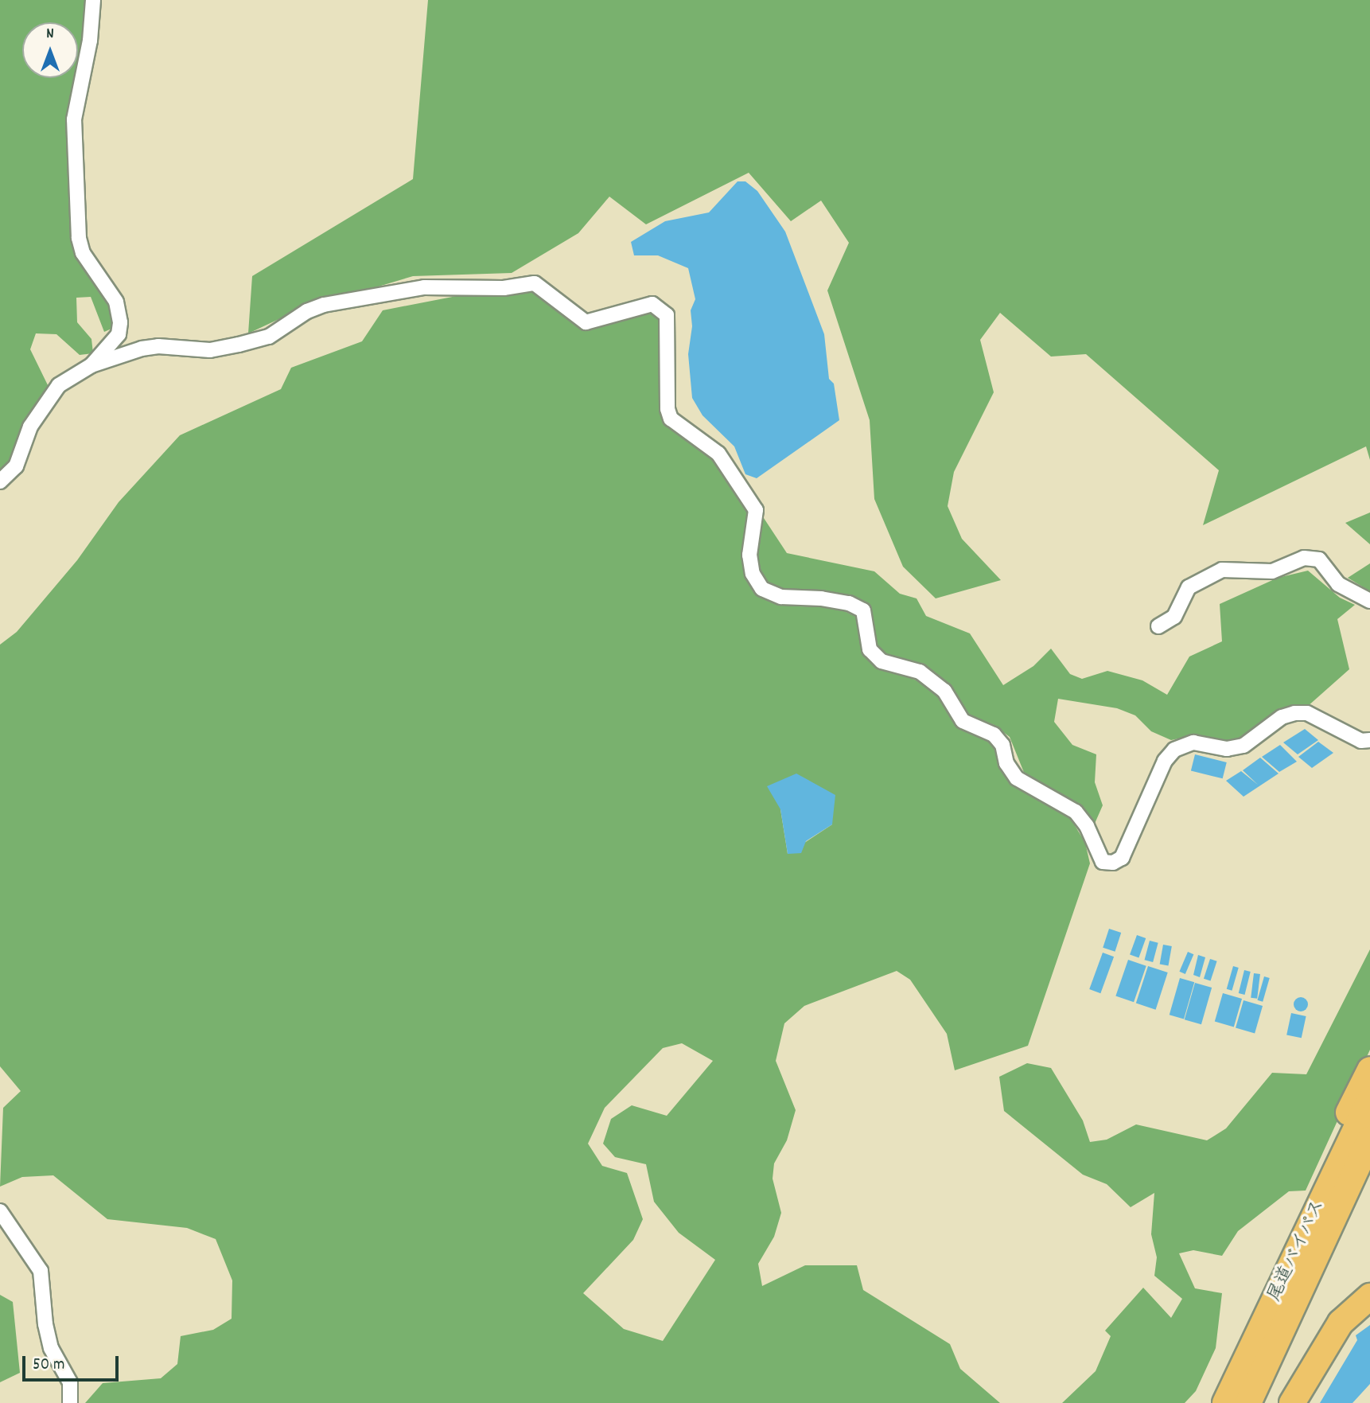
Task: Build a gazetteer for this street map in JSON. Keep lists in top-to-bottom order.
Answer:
{
  "streets": {
    "highway": ["尾道バイパス"]
  },
  "scale_bar": "50 m",
  "north": "top"
}
